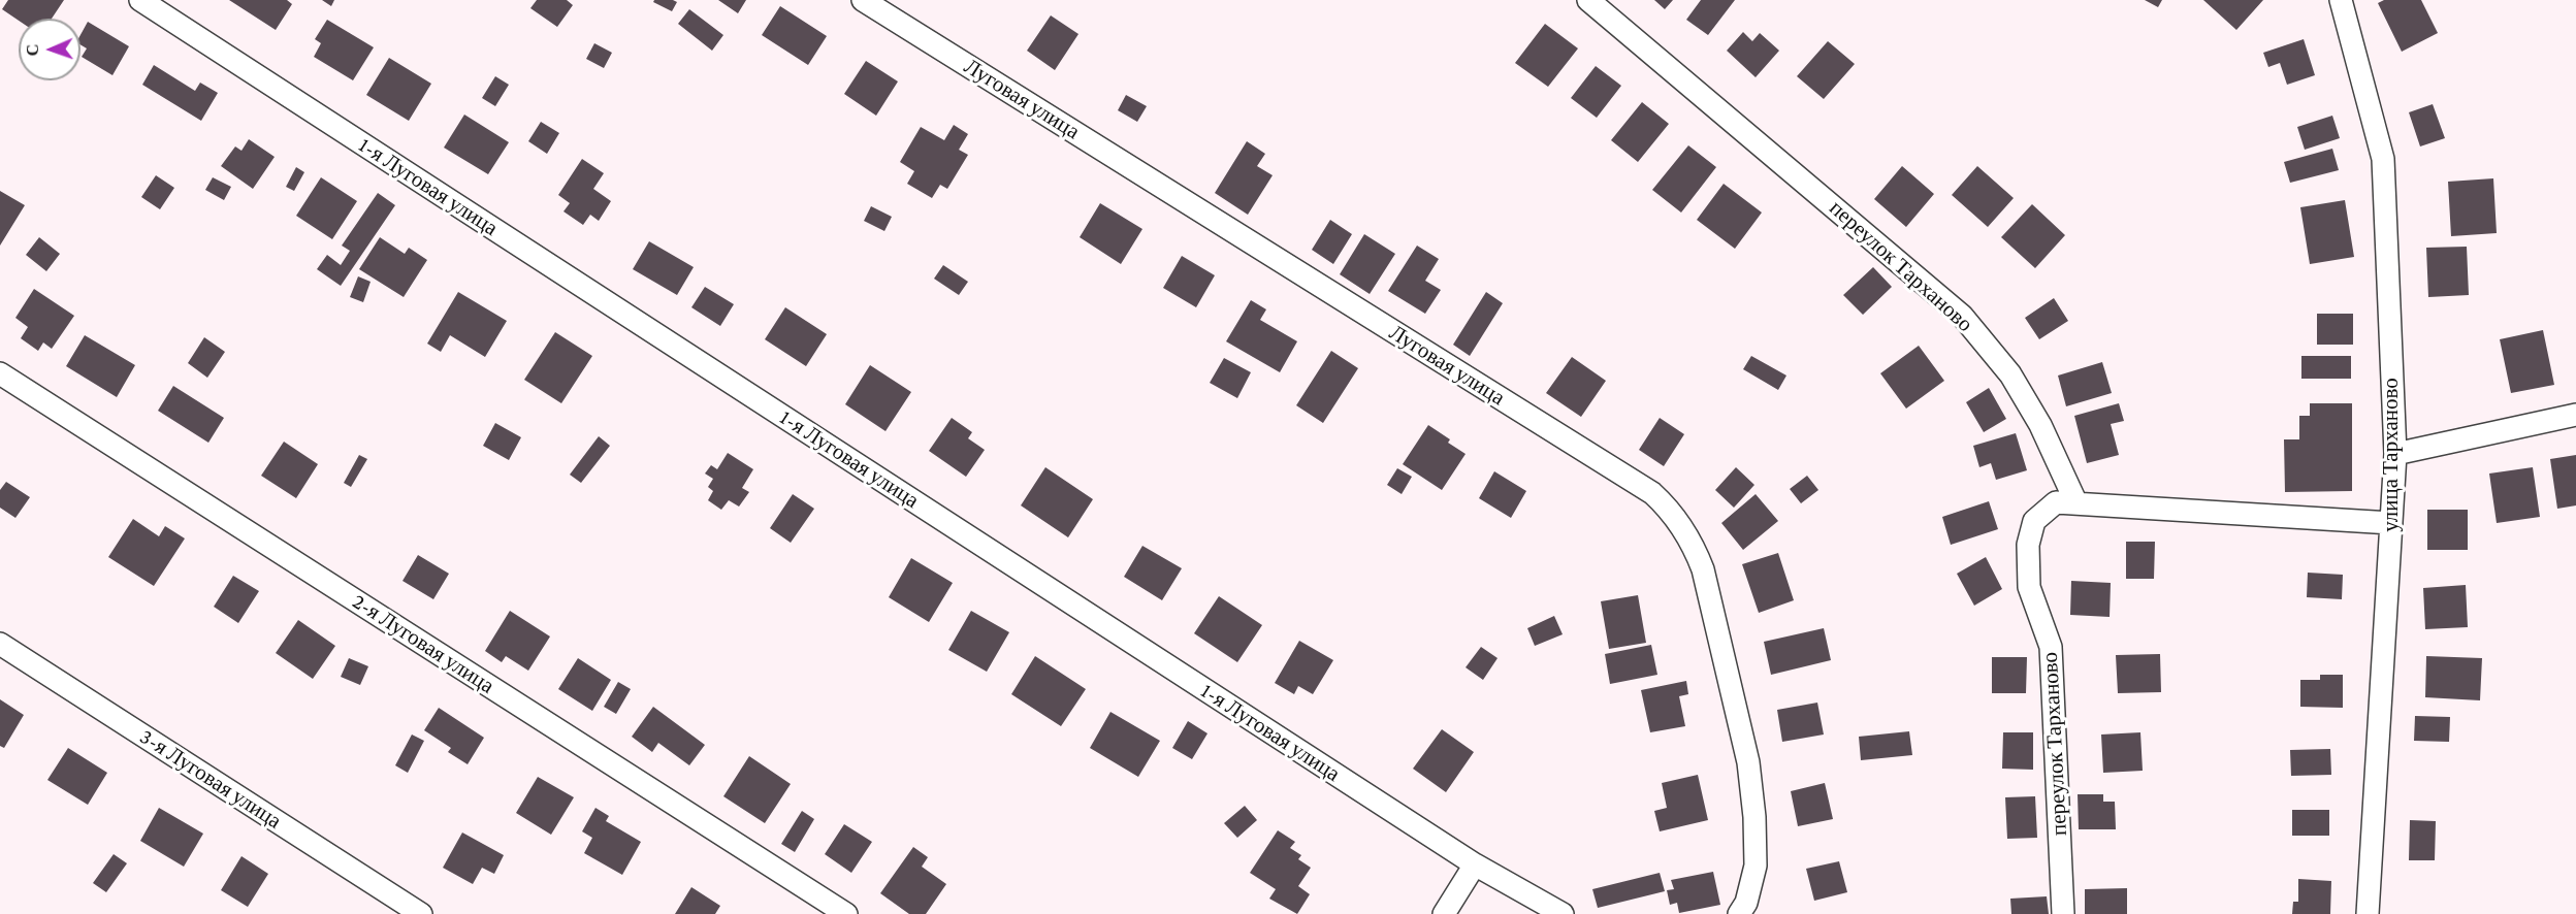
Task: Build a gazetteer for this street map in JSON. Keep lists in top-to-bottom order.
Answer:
{
  "streets": {
    "street": [
      "Луговая улица",
      "1-я Луговая улица",
      "переулок Тарханово",
      "улица Тарханово",
      "2-я Луговая улица",
      "3-я Луговая улица"
    ]
  },
  "north": "left"
}
